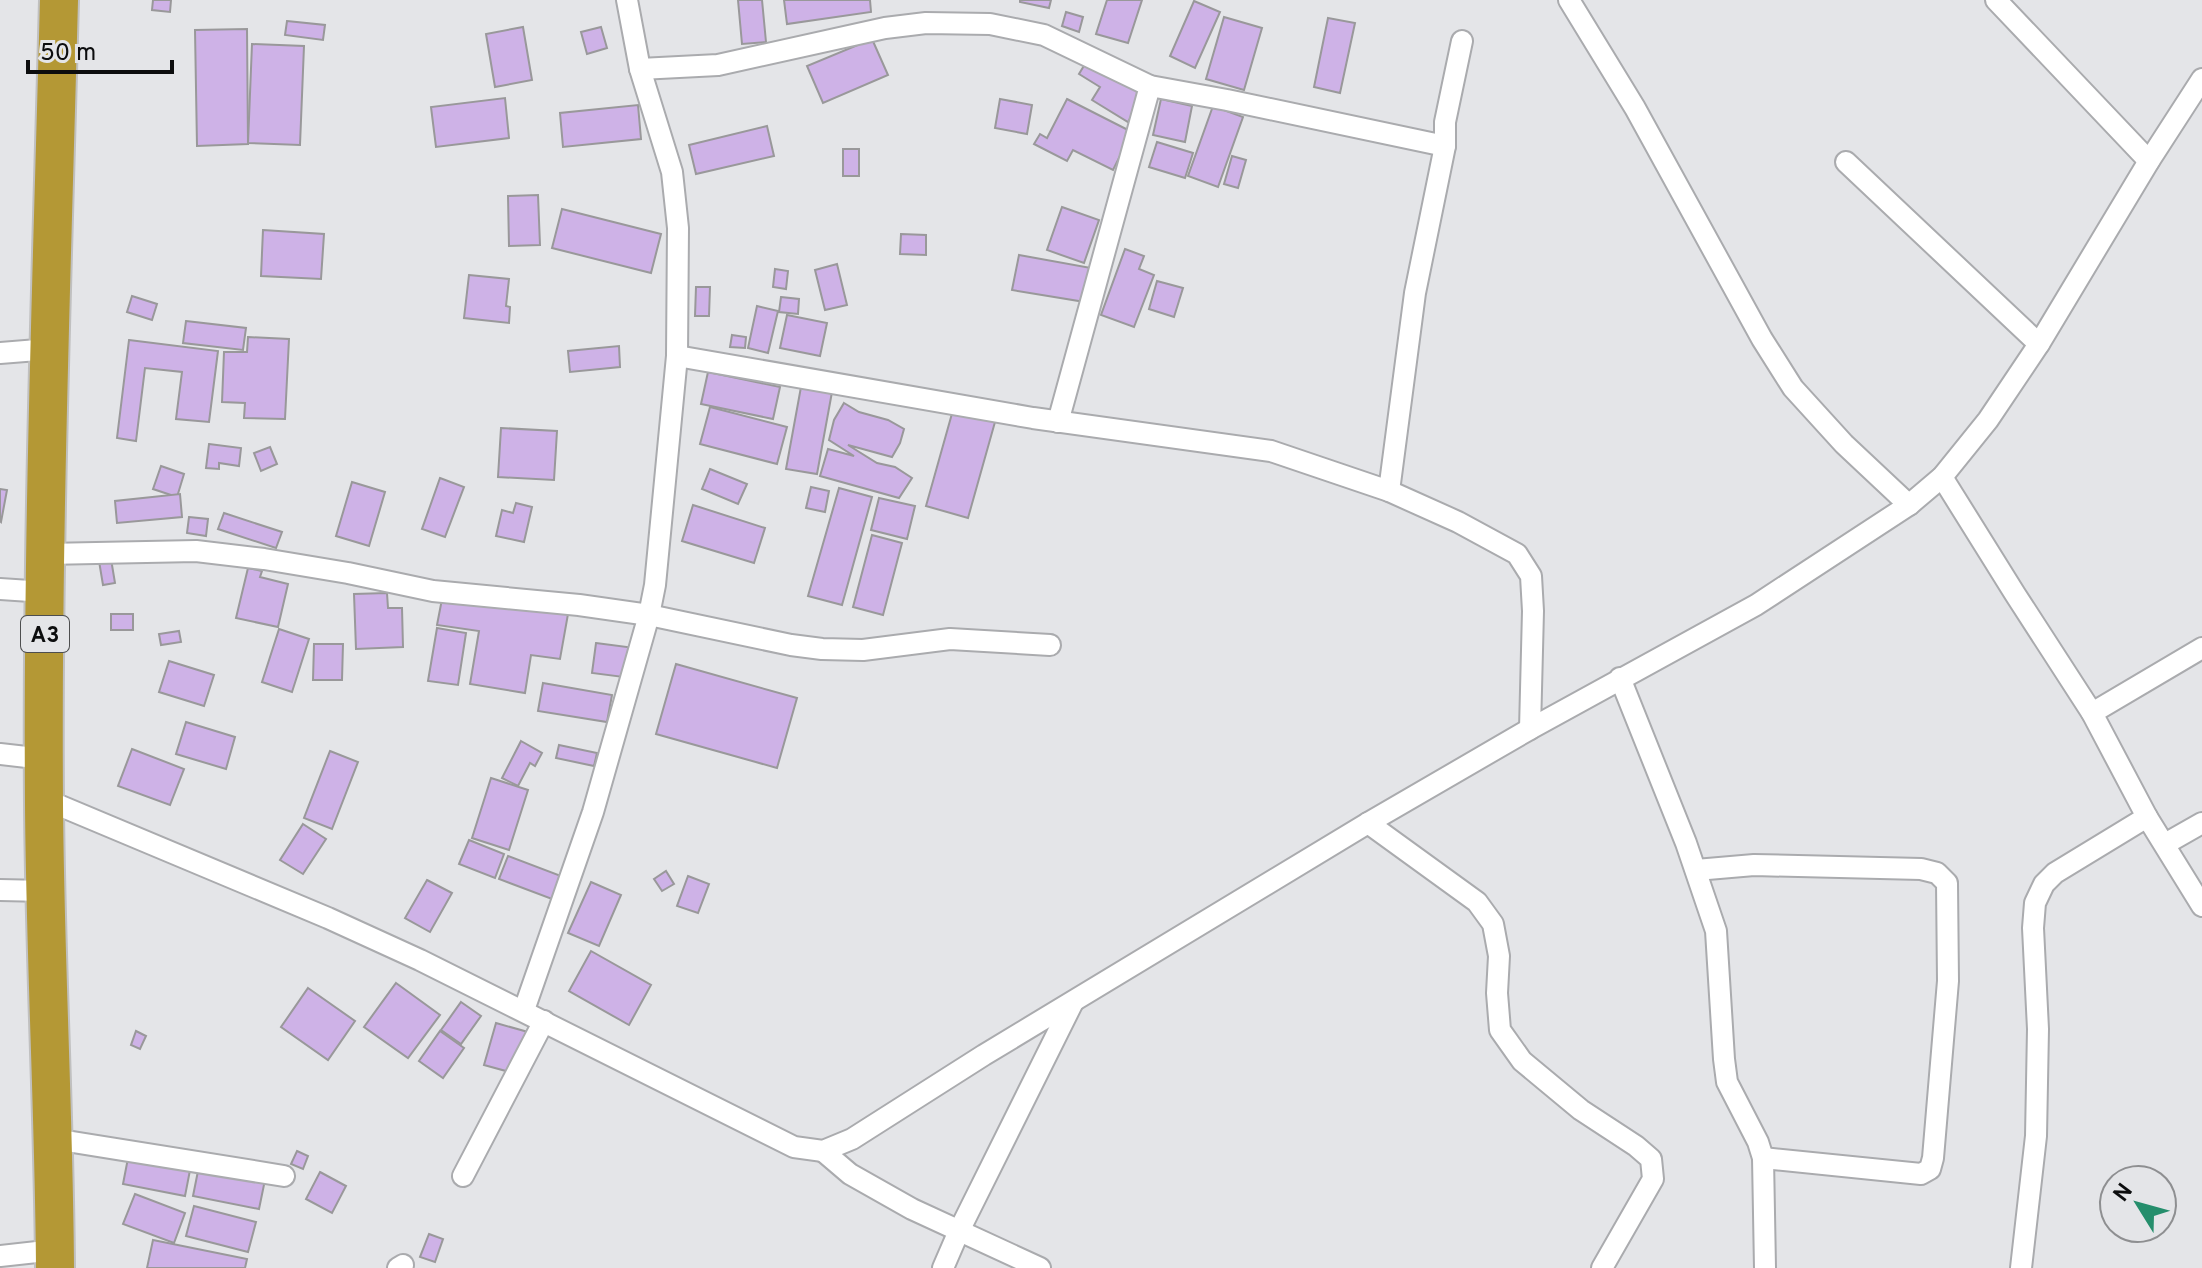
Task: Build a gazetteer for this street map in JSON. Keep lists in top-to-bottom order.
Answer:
{
  "streets": {
    "highway": ["A3"]
  },
  "scale_bar": "50 m",
  "north": "top left"
}
